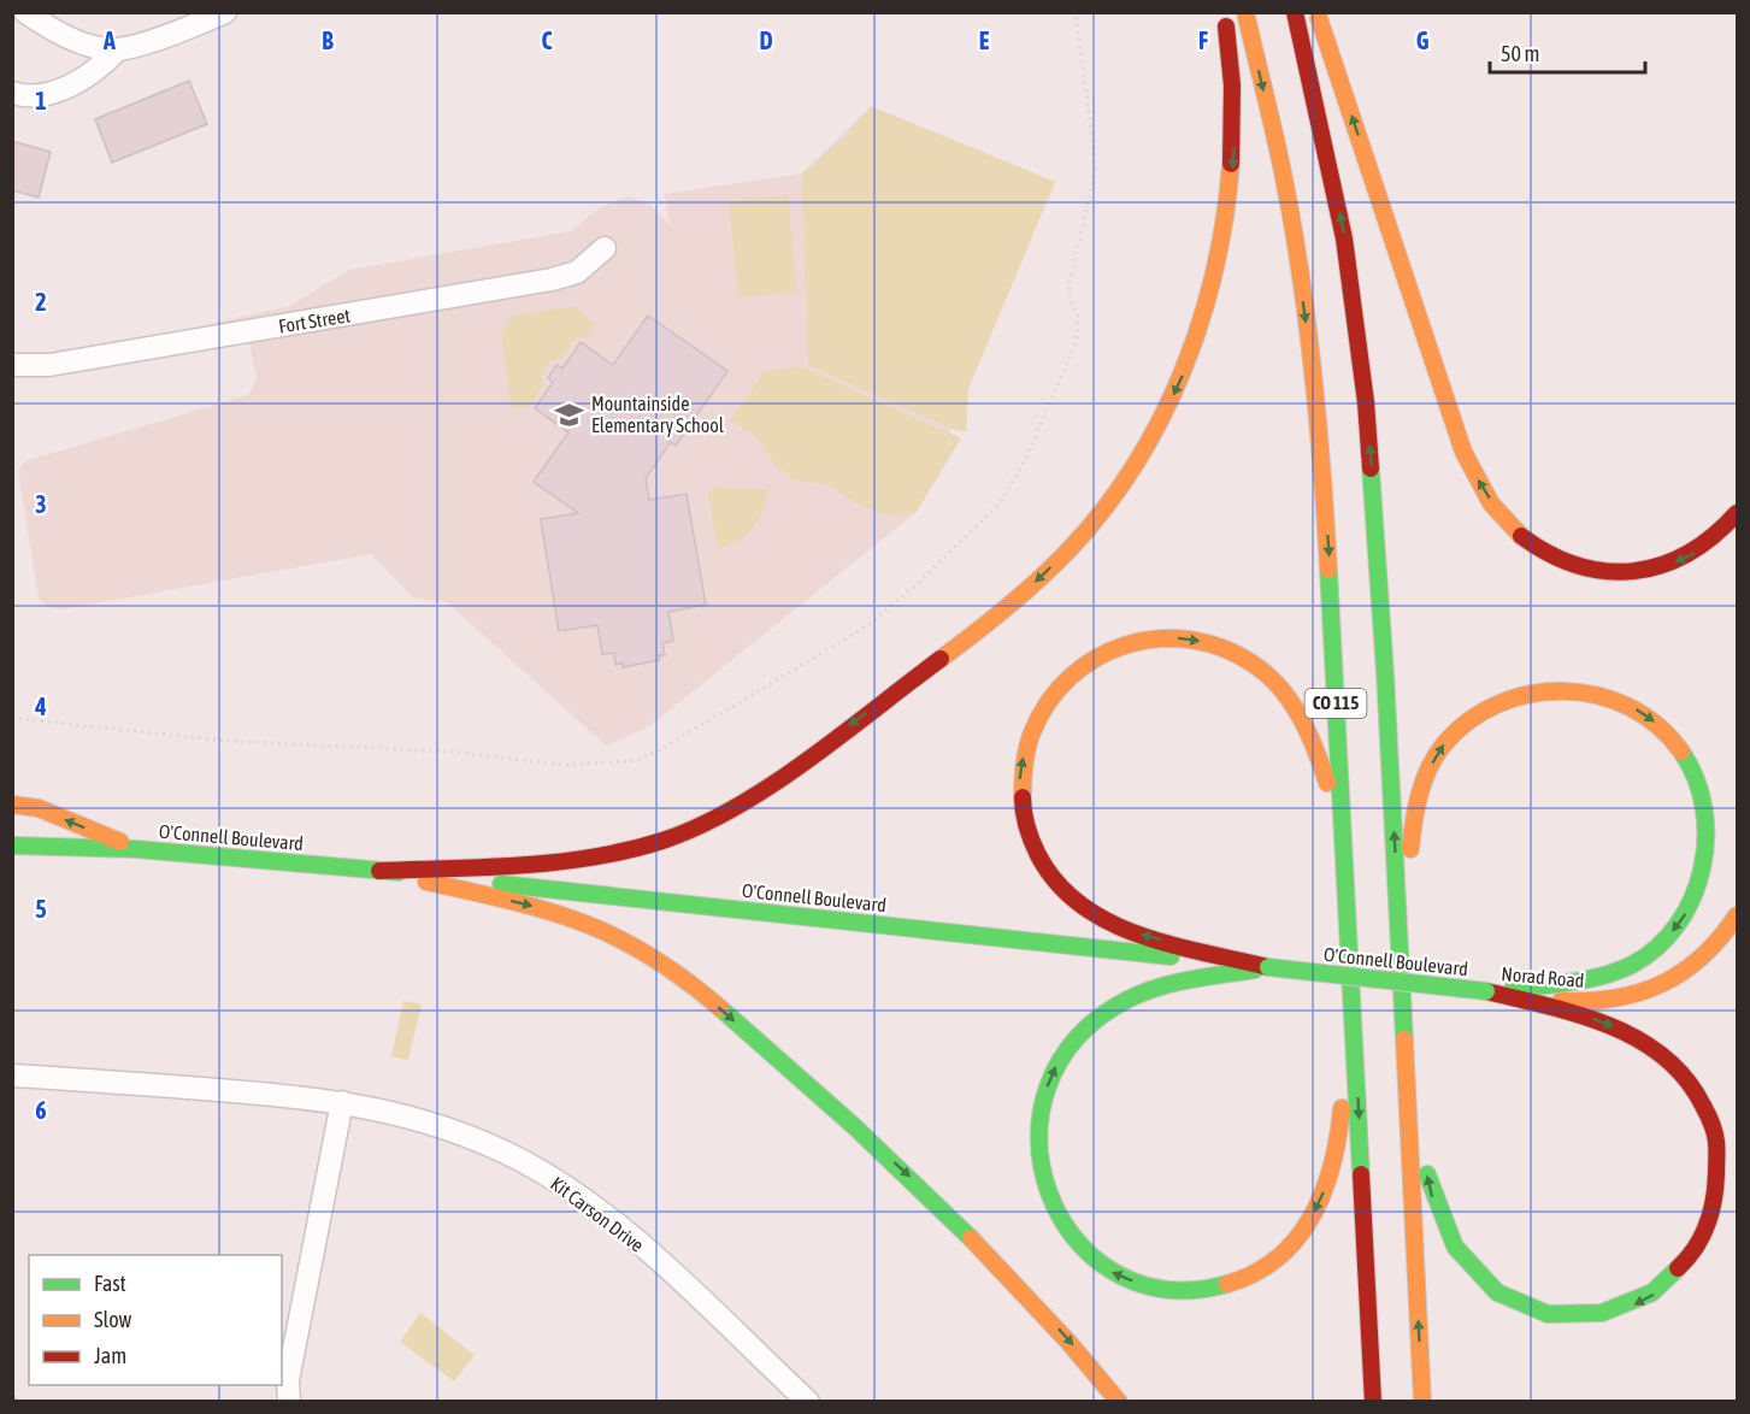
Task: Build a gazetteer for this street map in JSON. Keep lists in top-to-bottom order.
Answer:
{
  "streets": {
    "main road": ["CO 115", "O'Connell Boulevard", "Norad Road"],
    "street": ["Fort Street", "Kit Carson Drive"]
  },
  "crossings": [
    ["O'Connell Boulevard", "Norad Road"]
  ],
  "places": {
    "school or university": ["Mountainside Elementary School"]
  },
  "legend": ["Fast", "Slow", "Jam"],
  "scale_bar": "50 m",
  "grid": {
    "columns": [
      "A",
      "B",
      "C",
      "D",
      "E",
      "F",
      "G"
    ],
    "rows": [
      "1",
      "2",
      "3",
      "4",
      "5",
      "6"
    ]
  }
}
